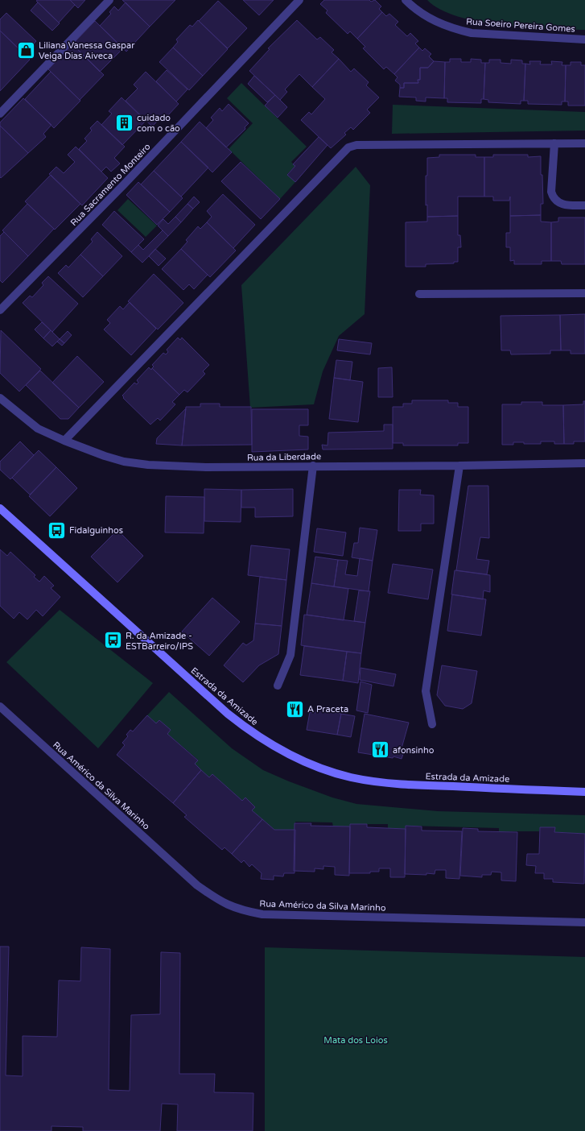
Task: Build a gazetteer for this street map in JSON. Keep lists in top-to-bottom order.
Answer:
{
  "streets": {
    "street": [
      "Rua Soeiro Pereira Gomes",
      "Rua Sacramento Monteiro",
      "Rua da Liberdade",
      "Estrada da Amizade",
      "Rua Américo da Silva Marinho"
    ]
  },
  "parks": ["Mata dos Loios"],
  "places": {
    "shop": ["Liliana Vanessa Gaspar Veiga Dias Aiveca"],
    "building": ["cuidado com o cão"],
    "bus stop": ["Fidalguinhos", "R. da Amizade - ESTBarreiro/IPS"],
    "restaurant": ["A Praceta", "afonsinho"]
  }
}
